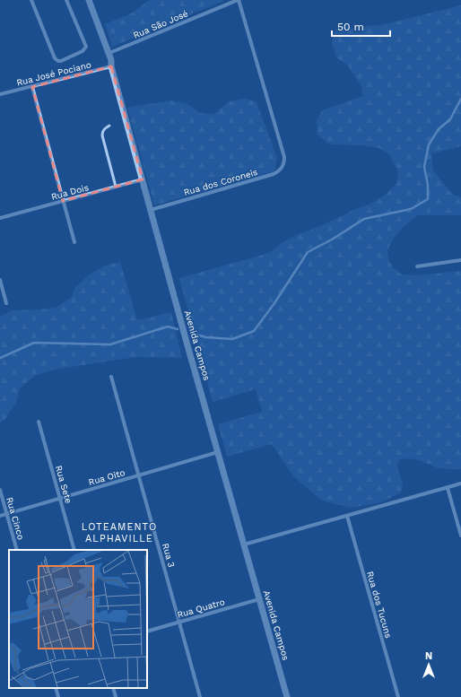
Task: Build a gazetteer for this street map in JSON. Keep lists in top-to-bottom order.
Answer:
{
  "streets": {
    "street": [
      "Rua São José",
      "Rua José Pociano",
      "Rua dos Coroneis",
      "Rua Dois",
      "Avenida Campos",
      "Rua Oito",
      "Rua Sete",
      "Rua Cinco",
      "Rua 3",
      "Rua dos Tucuns",
      "Rua Quatro"
    ]
  },
  "crossings": [
    ["Rua São José", "Rua dos Coroneis"],
    ["Rua São José", "Avenida Campos"],
    ["Rua José Pociano", "Avenida Campos"],
    ["Rua dos Coroneis", "Avenida Campos"],
    ["Rua Dois", "Avenida Campos"],
    ["Avenida Campos", "Rua Oito"],
    ["Avenida Campos", "Rua Quatro"],
    ["Rua Oito", "Rua Sete"],
    ["Rua Oito", "Rua Cinco"],
    ["Rua Oito", "Rua 3"],
    ["Rua 3", "Rua Quatro"]
  ],
  "districts": ["LOTEAMENTO ALPHAVILLE"],
  "scale_bar": "50 m",
  "north": "top"
}
